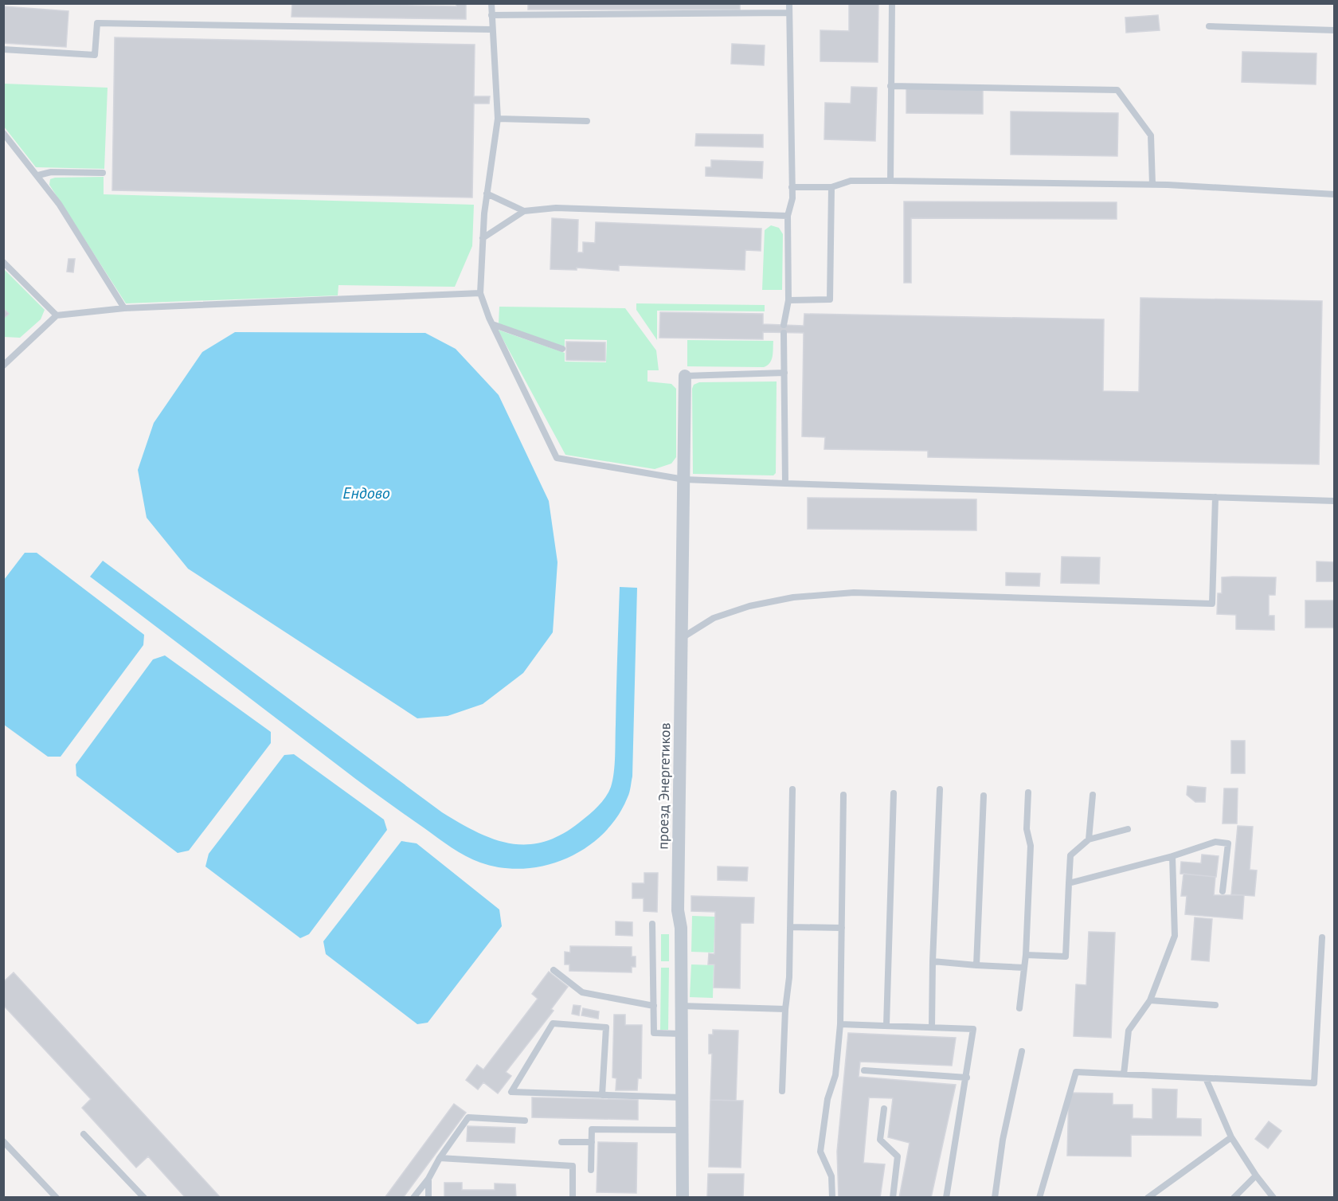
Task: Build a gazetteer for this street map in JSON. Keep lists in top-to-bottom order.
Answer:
{
  "streets": {
    "street": ["проезд Энергетиков"]
  },
  "water": ["Ендово"]
}
